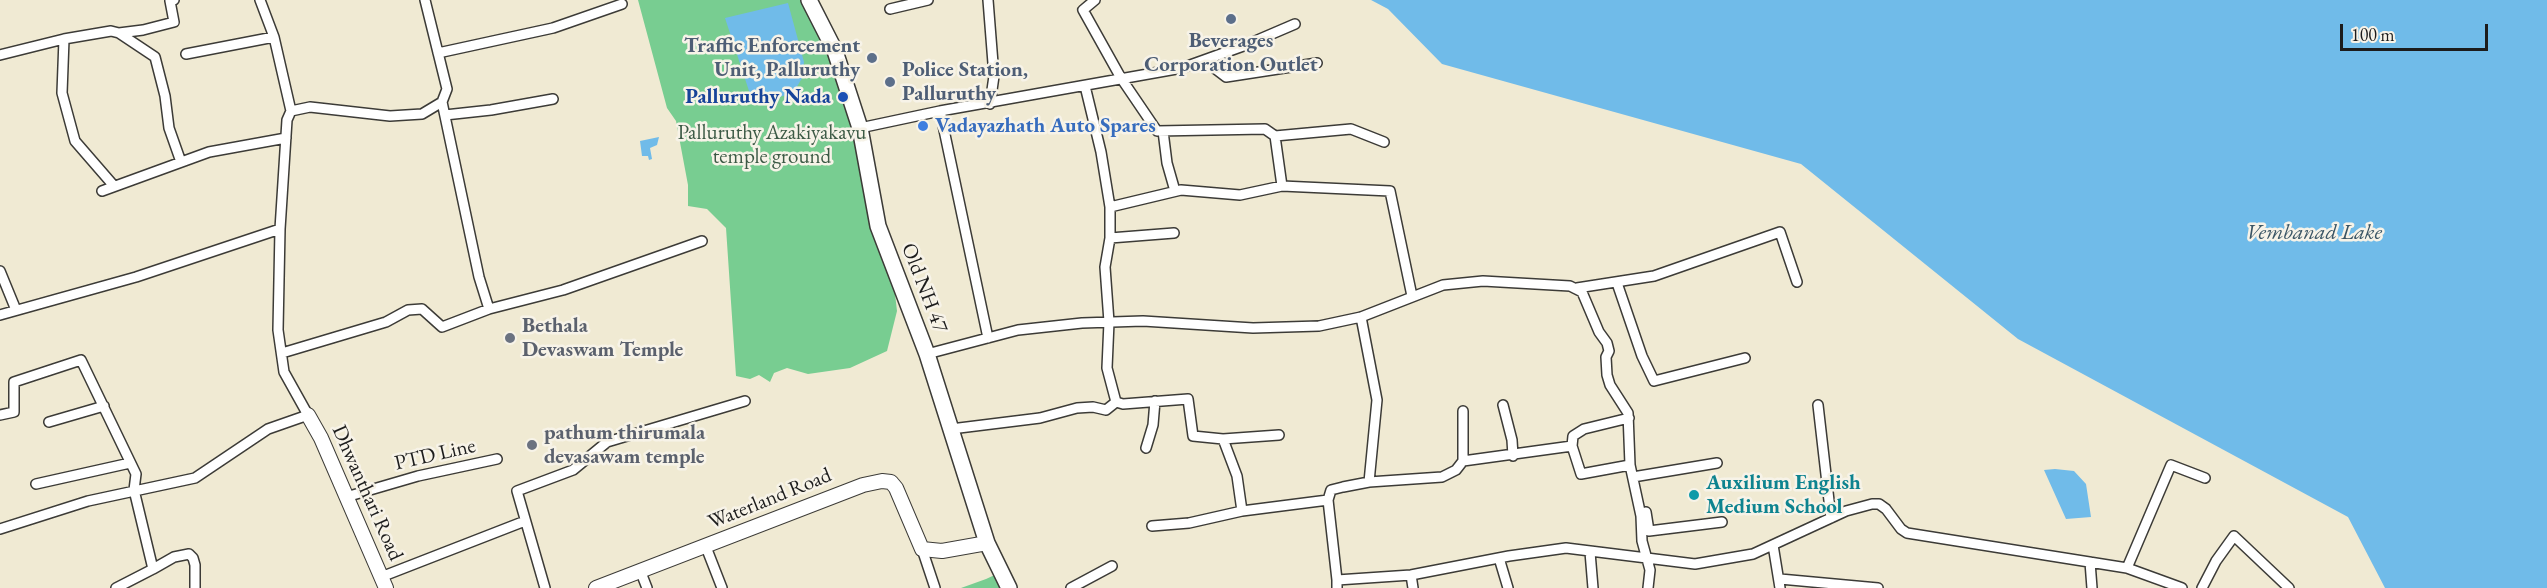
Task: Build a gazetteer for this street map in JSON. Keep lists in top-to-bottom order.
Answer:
{
  "streets": {
    "main road": ["Old NH 47", "Dhwanthari Road", "Waterland Road"],
    "street": ["PTD Line"]
  },
  "crossings": [
    ["PTD Line", "Dhwanthari Road"]
  ],
  "water": ["Vembanad Lake"],
  "parks": ["Palluruthy Azakiyakavu temple ground"],
  "places": [
    "Beverages Corporation Outlet",
    "Traffic Enforcement Unit, Palluruthy",
    "Police Station, Palluruthy",
    "Palluruthy Nada",
    "Vadayazhath Auto Spares",
    "Bethala Devaswam Temple",
    "pathum thirumala devasawam temple",
    "Auxilium English Medium School"
  ],
  "scale_bar": "100 m"
}
